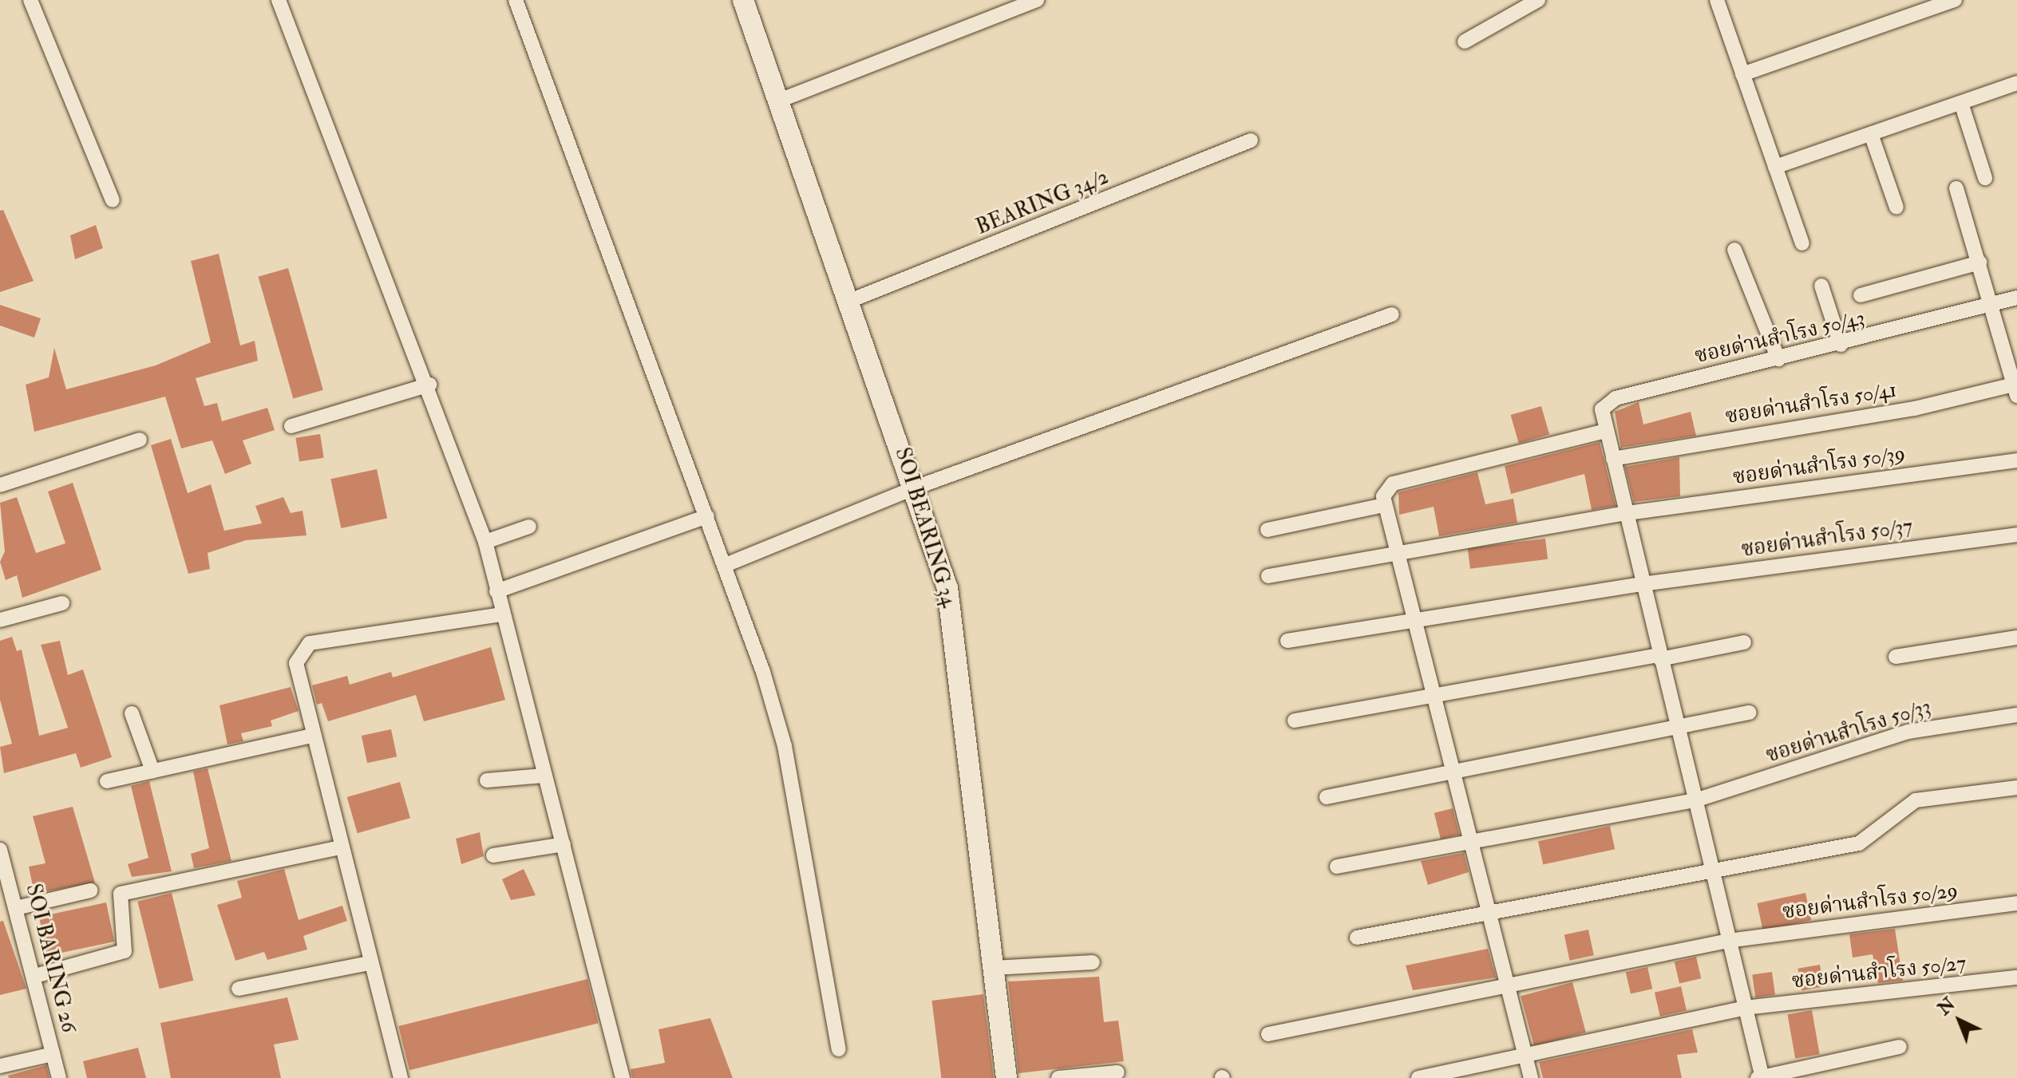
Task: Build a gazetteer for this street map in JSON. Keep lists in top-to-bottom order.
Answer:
{
  "streets": {
    "street": [
      "BEARING 34/2",
      "ซอยด่านสำโรง 50/43",
      "ซอยด่านสำโรง 50/41",
      "ซอยด่านสำโรง 50/39",
      "SOI BEARING 34",
      "ซอยด่านสำโรง 50/37",
      "ซอยด่านสำโรง 50/33",
      "ซอยด่านสำโรง 50/29",
      "SOI BARING 26",
      "ซอยด่านสำโรง 50/27"
    ]
  },
  "crossings": [
    ["BEARING 34/2", "SOI BEARING 34"]
  ],
  "north": "top left"
}
